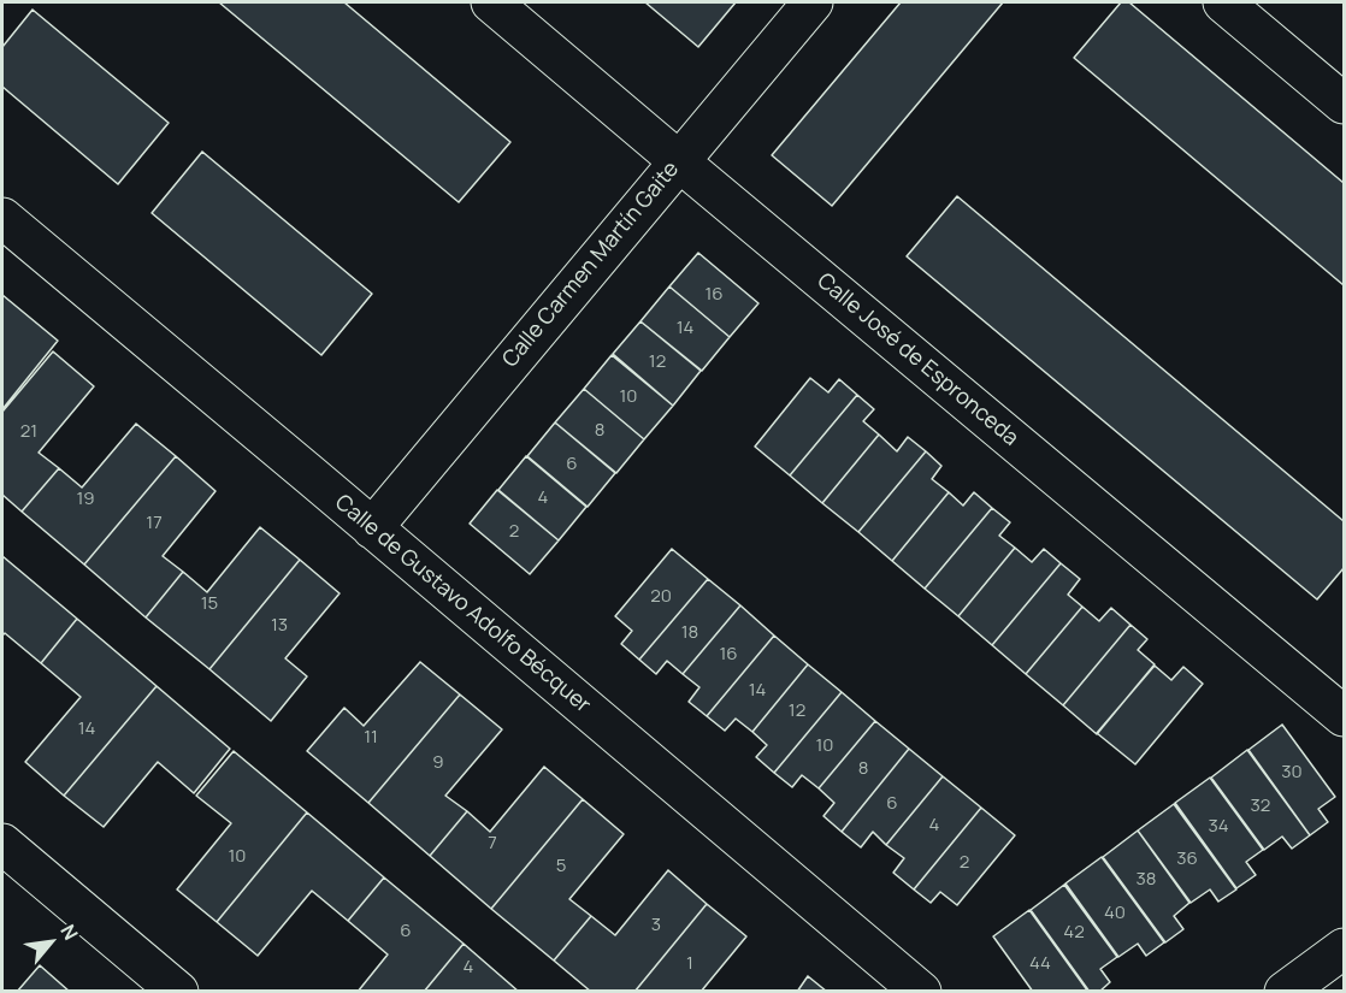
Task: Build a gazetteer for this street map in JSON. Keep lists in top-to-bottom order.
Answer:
{
  "streets": {
    "street": ["Calle Carmen Martín Gaite", "Calle José de Espronceda", "Calle de Gustavo Adolfo Bécquer"]
  },
  "crossings": [
    ["Calle Carmen Martín Gaite", "Calle José de Espronceda"],
    ["Calle Carmen Martín Gaite", "Calle de Gustavo Adolfo Bécquer"]
  ],
  "house_numbers": [
    "16",
    "14",
    "12",
    "10",
    "8",
    "21",
    "6",
    "4",
    "19",
    "17",
    "2",
    "20",
    "15",
    "13",
    "18",
    "16",
    "14",
    "12",
    "14",
    "11",
    "10",
    "9",
    "8",
    "30",
    "6",
    "32",
    "4",
    "34",
    "7",
    "10",
    "36",
    "2",
    "5",
    "38",
    "40",
    "3",
    "6",
    "42",
    "1",
    "44",
    "4"
  ],
  "north": "top right"
}
